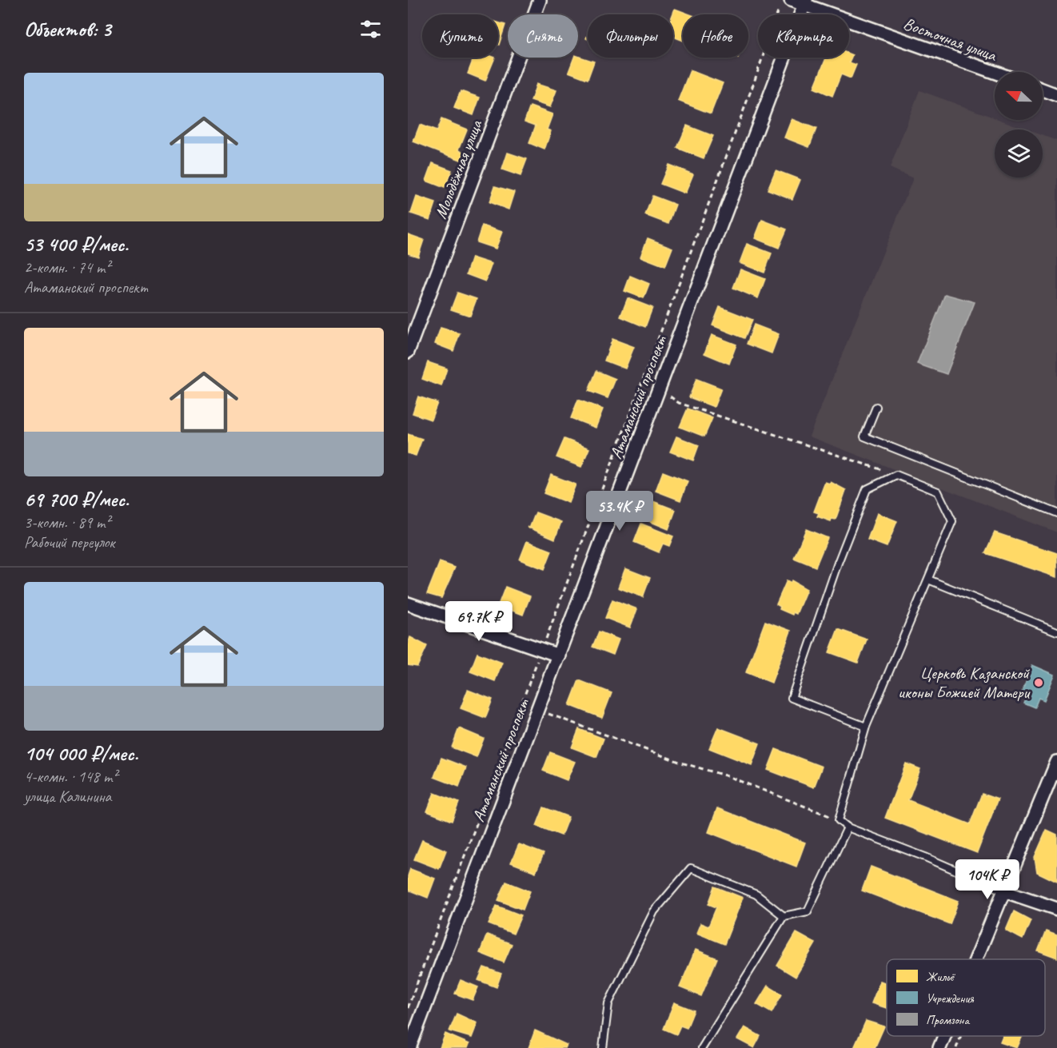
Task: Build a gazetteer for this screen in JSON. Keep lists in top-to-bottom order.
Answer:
{
  "streets": {
    "street": ["Восточная улица", "Молодёжная улица", "Атаманский проспект"]
  },
  "crossings": [
    ["Восточная улица", "Атаманский проспект"]
  ],
  "places": ["Церковь Казанской иконы Божией Матери"],
  "legend": ["Жильё", "Учреждения", "Промзона"],
  "north": "left",
  "page": {
    "heading": "Объектов: 3",
    "chip": [
      "Купить",
      "Снять",
      "Фильтры",
      "Новое",
      "Квартира"
    ],
    "list": [
      {
        "name": "53 400 ₽/мес.",
        "note": "2-комн. · 74 m² · Атаманский проспект"
      },
      {
        "name": "69 700 ₽/мес.",
        "note": "3-комн. · 89 m² · Рабочий переулок"
      },
      {
        "name": "104 000 ₽/мес.",
        "note": "4-комн. · 148 m² · улица Калинина"
      }
    ],
    "price": ["53.4K ₽", "69.7K ₽", "104K ₽"]
  }
}
